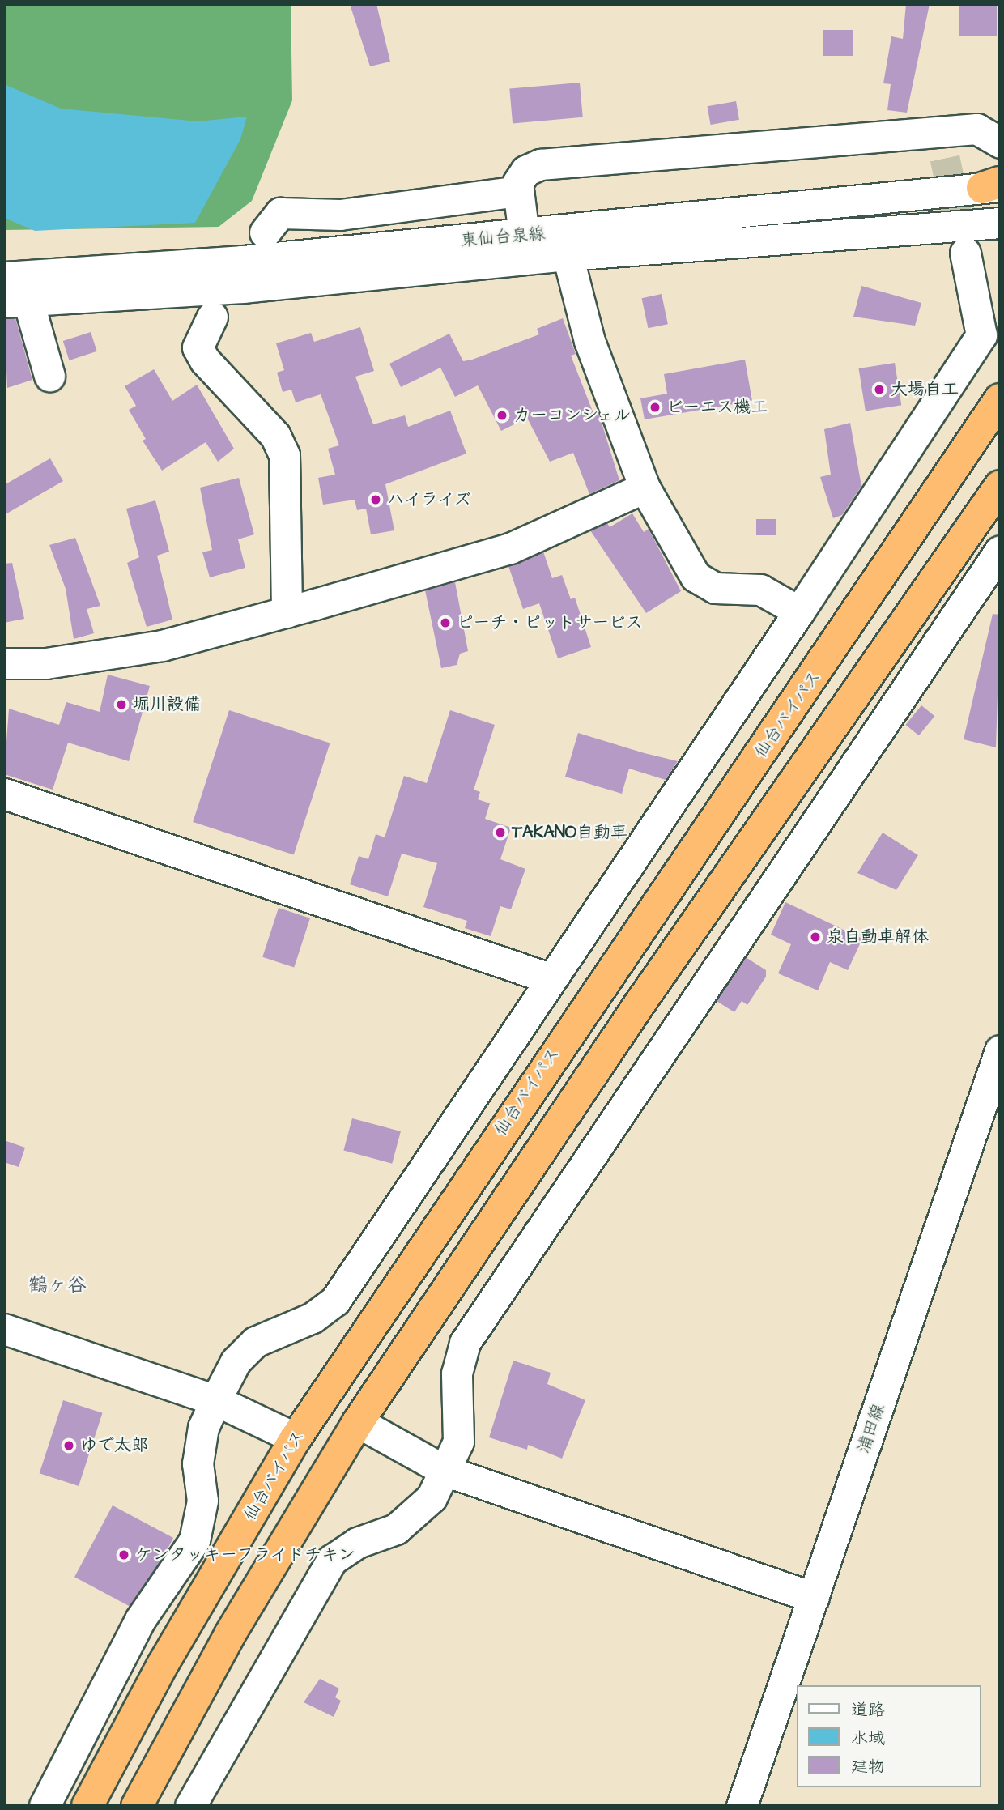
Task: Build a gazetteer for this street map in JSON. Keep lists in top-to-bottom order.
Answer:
{
  "streets": {
    "highway": ["仙台バイパス"],
    "street": ["東仙台泉線", "浦田線"]
  },
  "districts": ["鶴ヶ谷"],
  "places": [
    "大場自工",
    "ビーエス機工",
    "カーコンシェル",
    "ハイライズ",
    "ピーチ・ピットサービス",
    "堀川設備",
    "TAKANO自動車",
    "泉自動車解体",
    "ゆで太郎",
    "ケンタッキーフライドチキン"
  ],
  "legend": ["道路", "水域", "建物"]
}
